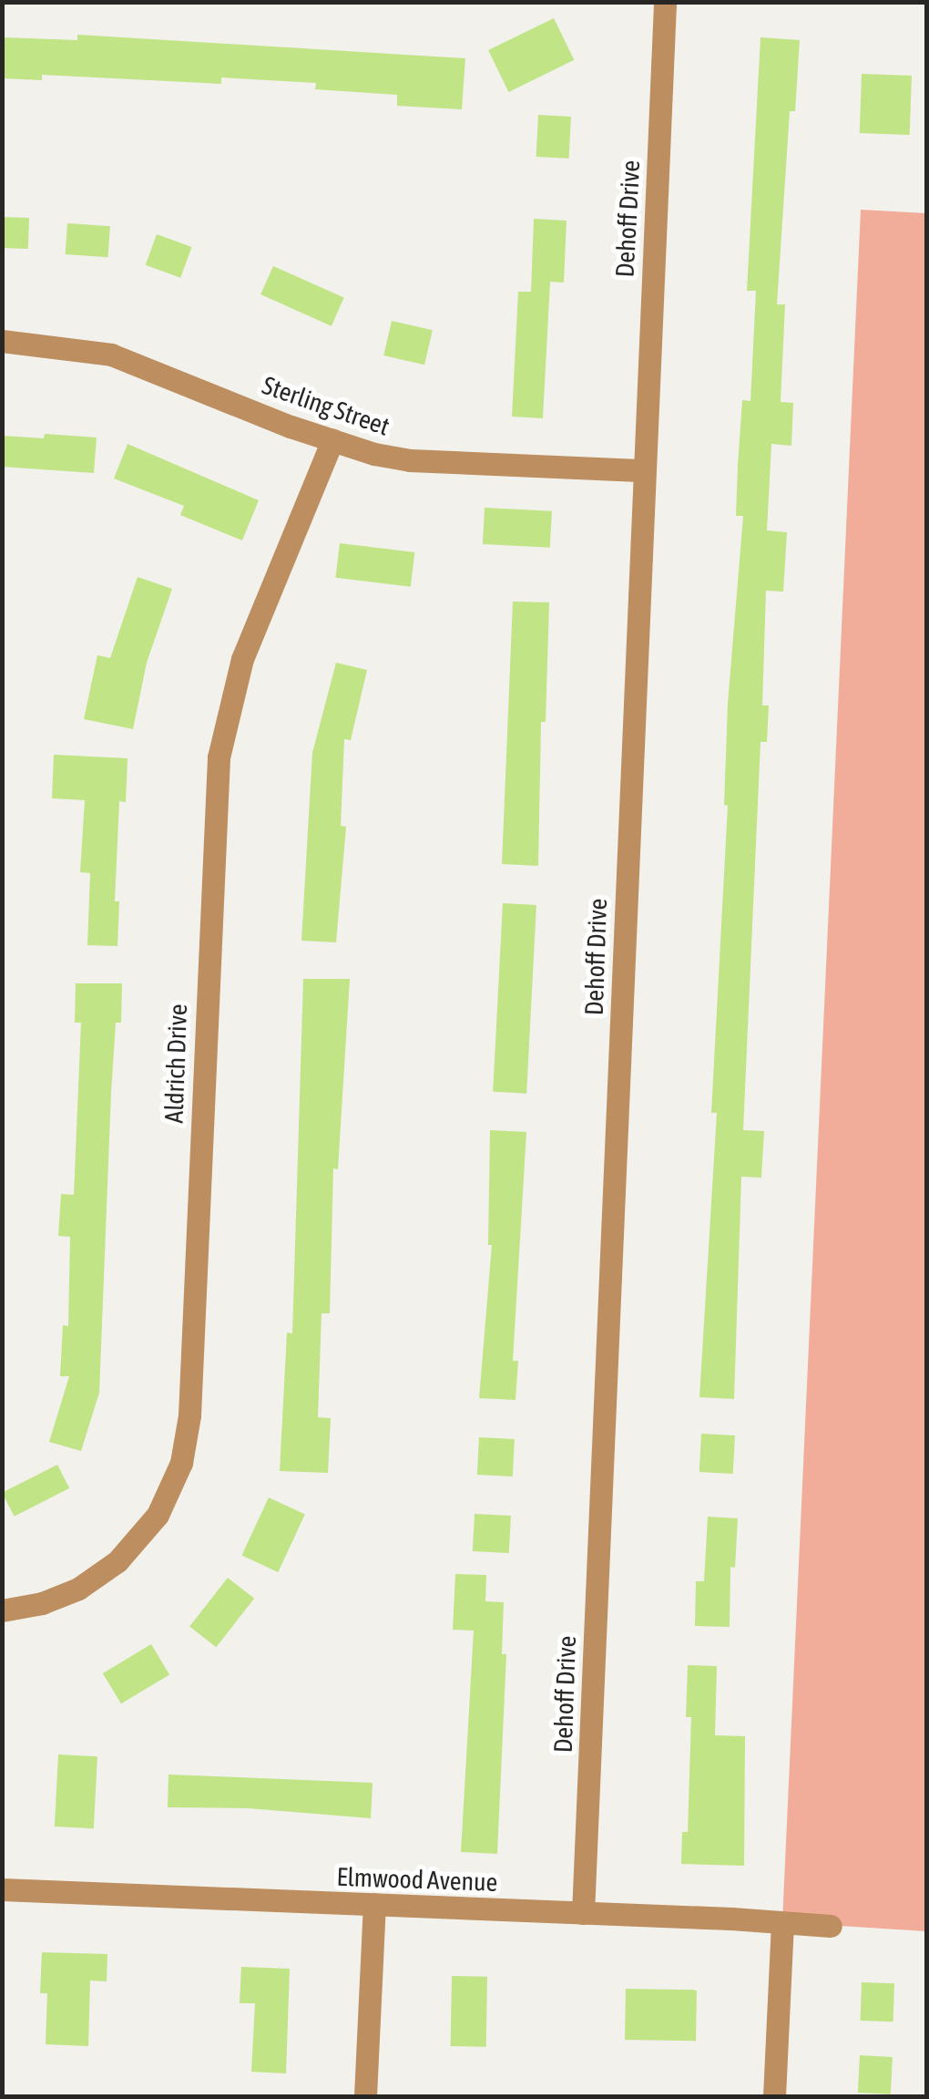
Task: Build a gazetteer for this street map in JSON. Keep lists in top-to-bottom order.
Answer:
{
  "streets": {
    "street": [
      "Dehoff Drive",
      "Sterling Street",
      "Aldrich Drive",
      "Elmwood Avenue"
    ]
  },
  "crossings": [
    ["Dehoff Drive", "Sterling Street"],
    ["Dehoff Drive", "Elmwood Avenue"],
    ["Sterling Street", "Aldrich Drive"]
  ]
}
